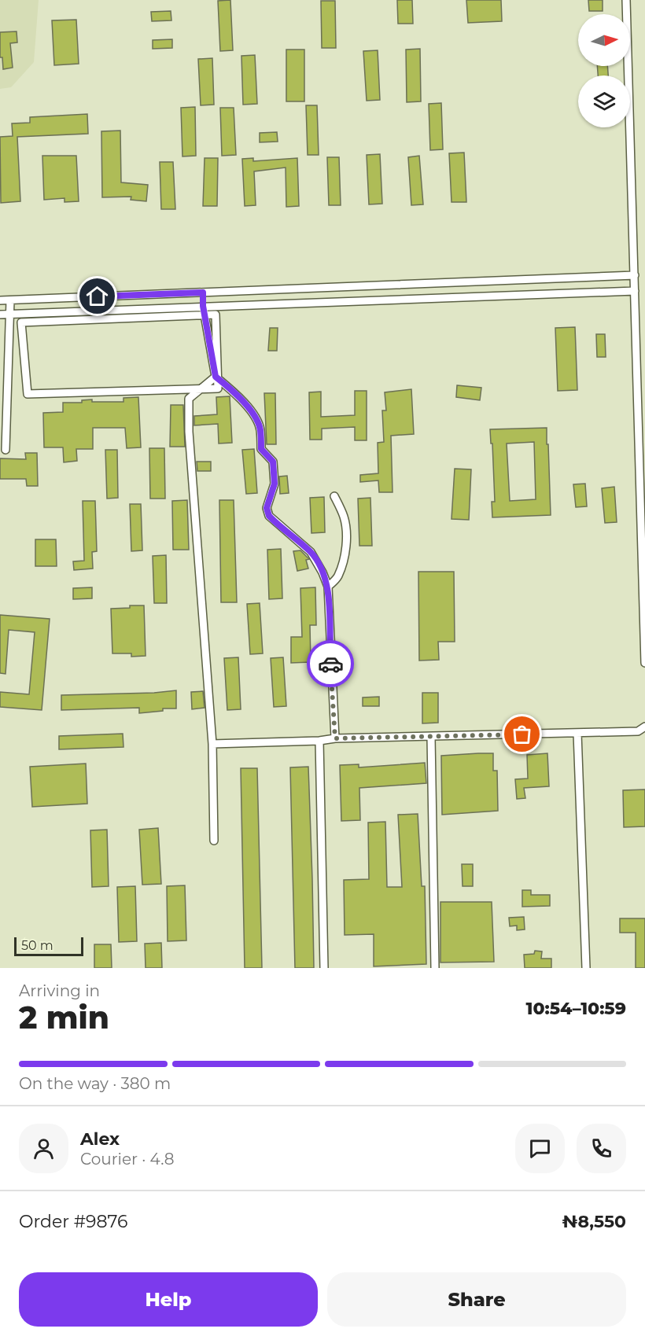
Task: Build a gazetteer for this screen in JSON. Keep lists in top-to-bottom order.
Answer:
{
  "scale_bar": "50 m",
  "north": "right",
  "page": {
    "scale": "50 m",
    "heading": ["2 min", "Arriving in", "10:54–10:59"],
    "panel": [
      "Alex",
      "Courier · 4.8",
      "Order #9876",
      "₦8,550"
    ],
    "bar": "On the way · 380 m",
    "buttons": ["Help", "Share"]
  }
}
